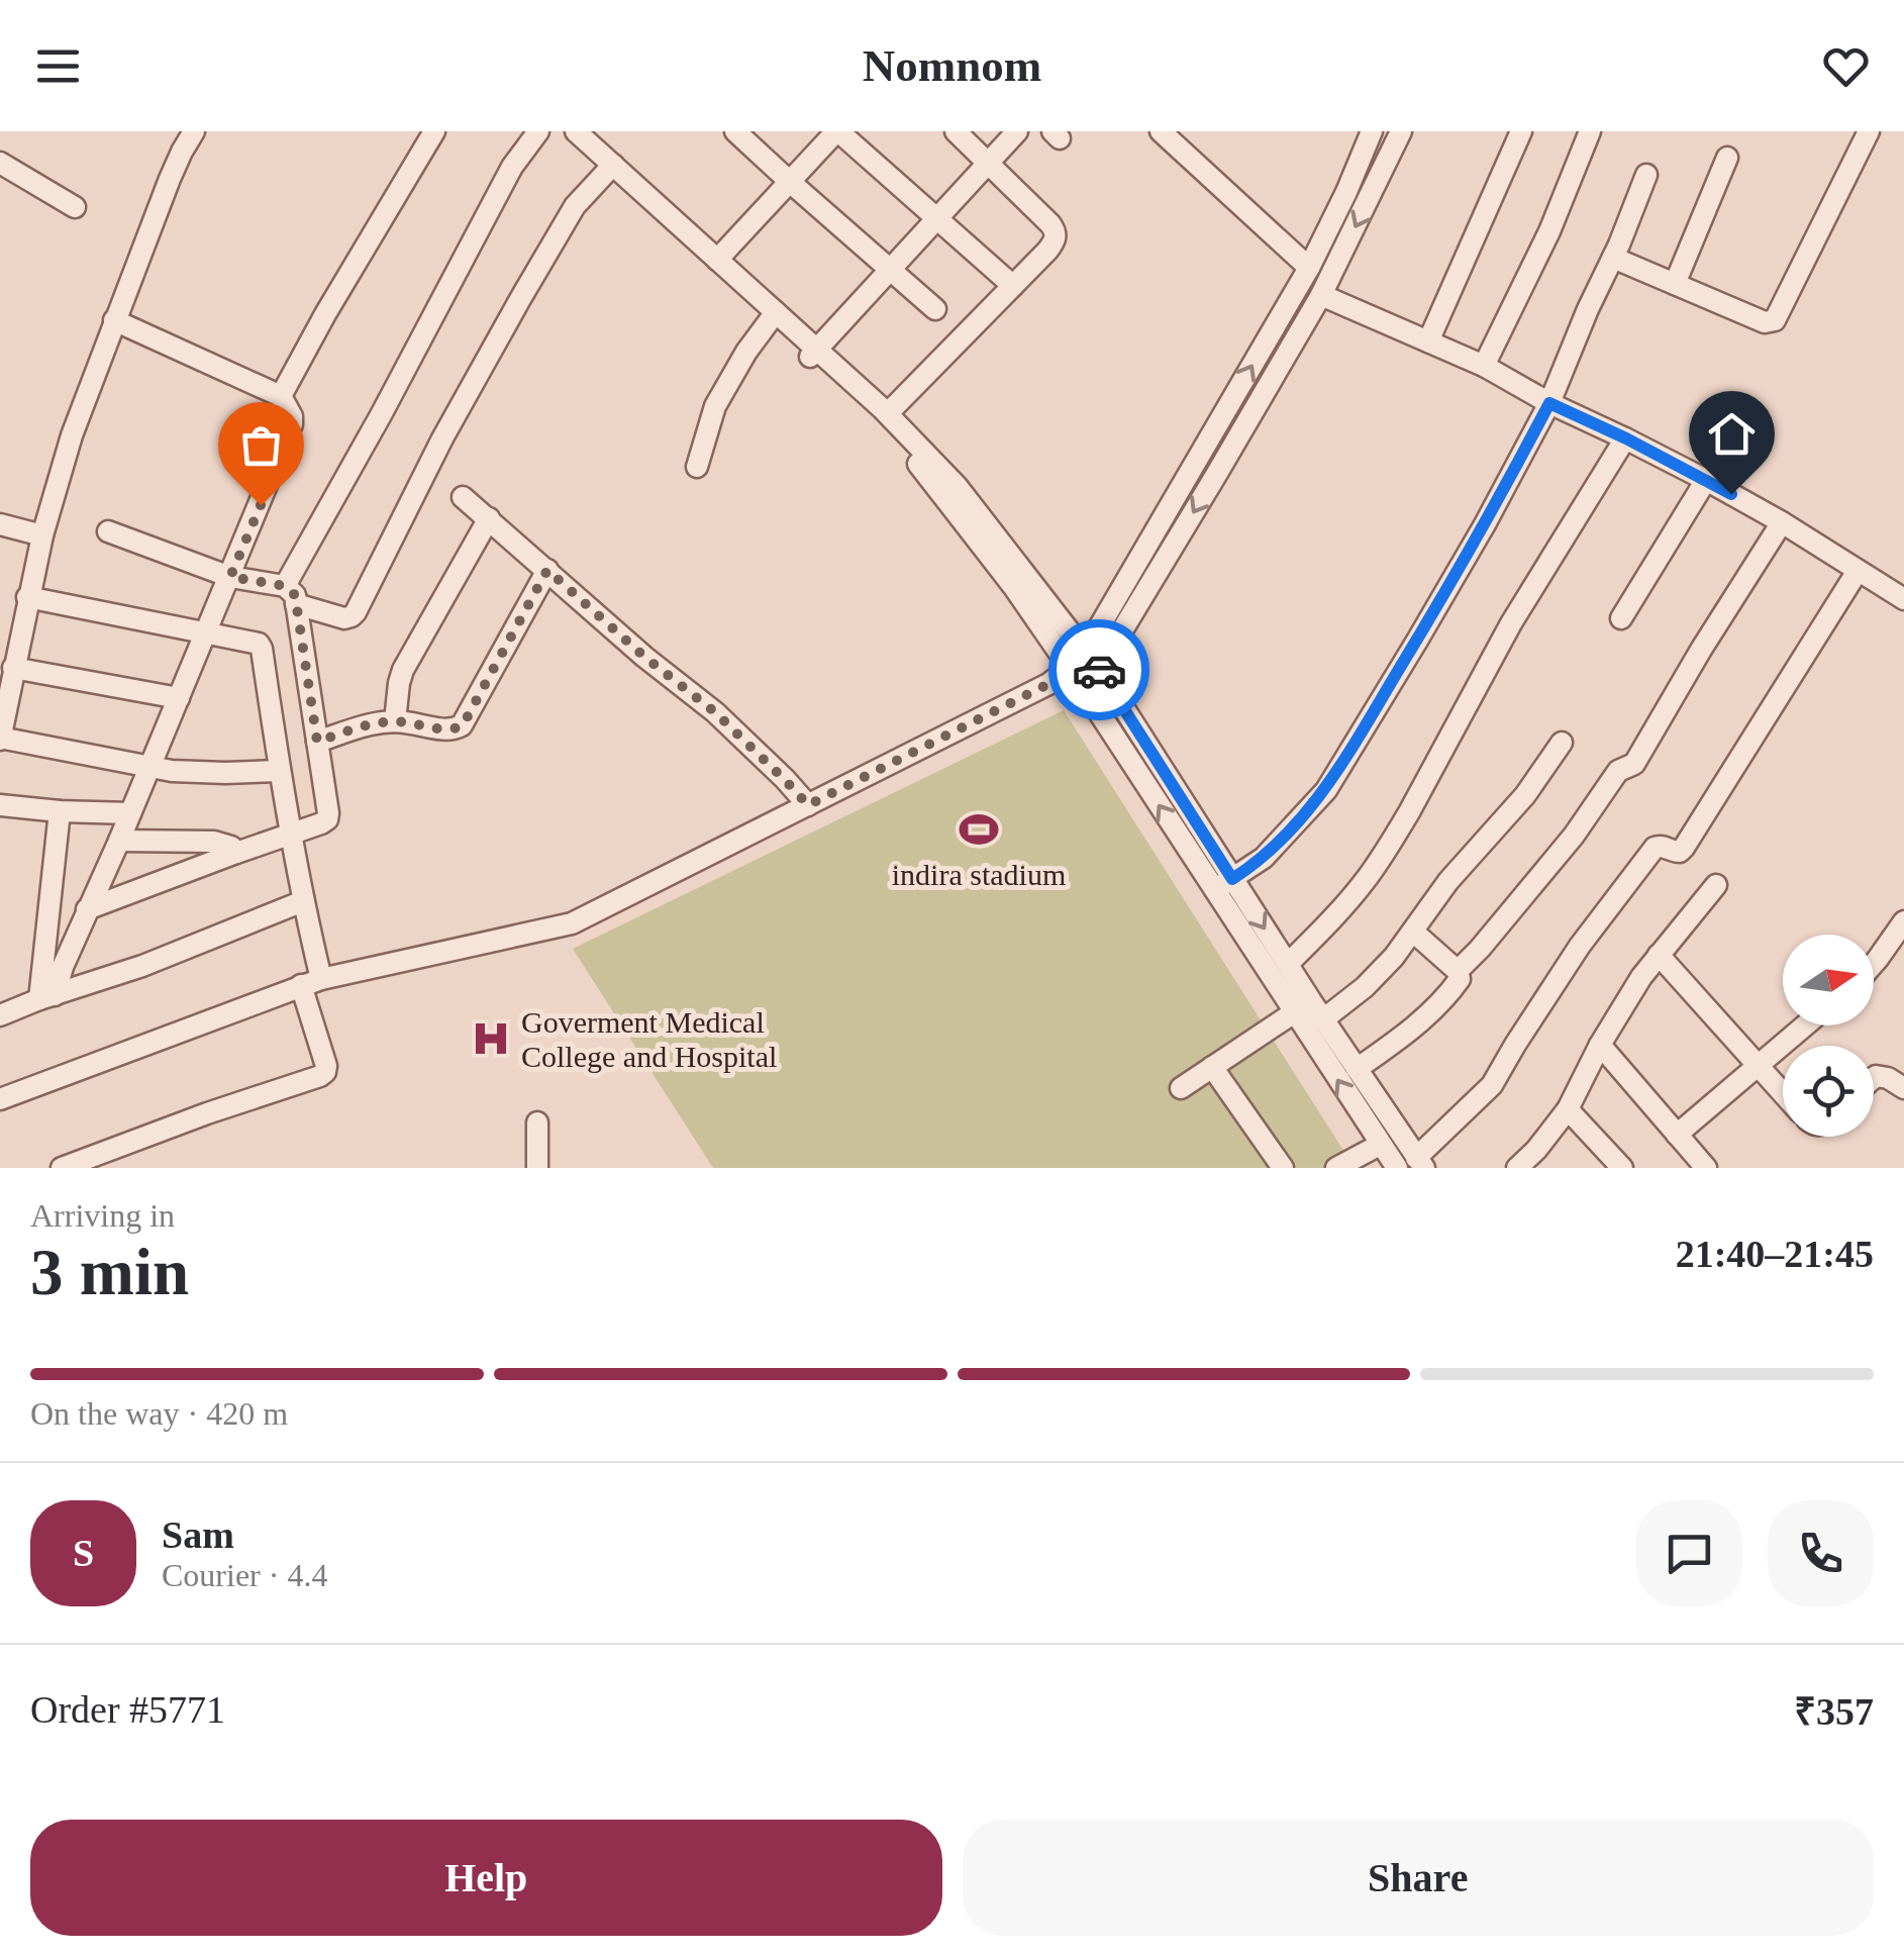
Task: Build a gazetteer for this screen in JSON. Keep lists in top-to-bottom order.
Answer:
{
  "places": {
    "sports": ["indira stadium"],
    "hospital": ["Goverment Medical College and Hospital"]
  },
  "north": "right",
  "page": {
    "header": "Nomnom",
    "heading": ["3 min", "Arriving in", "21:40–21:45"],
    "panel": [
      "Sam",
      "Courier · 4.4",
      "Order #5771",
      "₹357"
    ],
    "bar": "On the way · 420 m",
    "round": "S",
    "buttons": ["Help", "Share"]
  }
}
